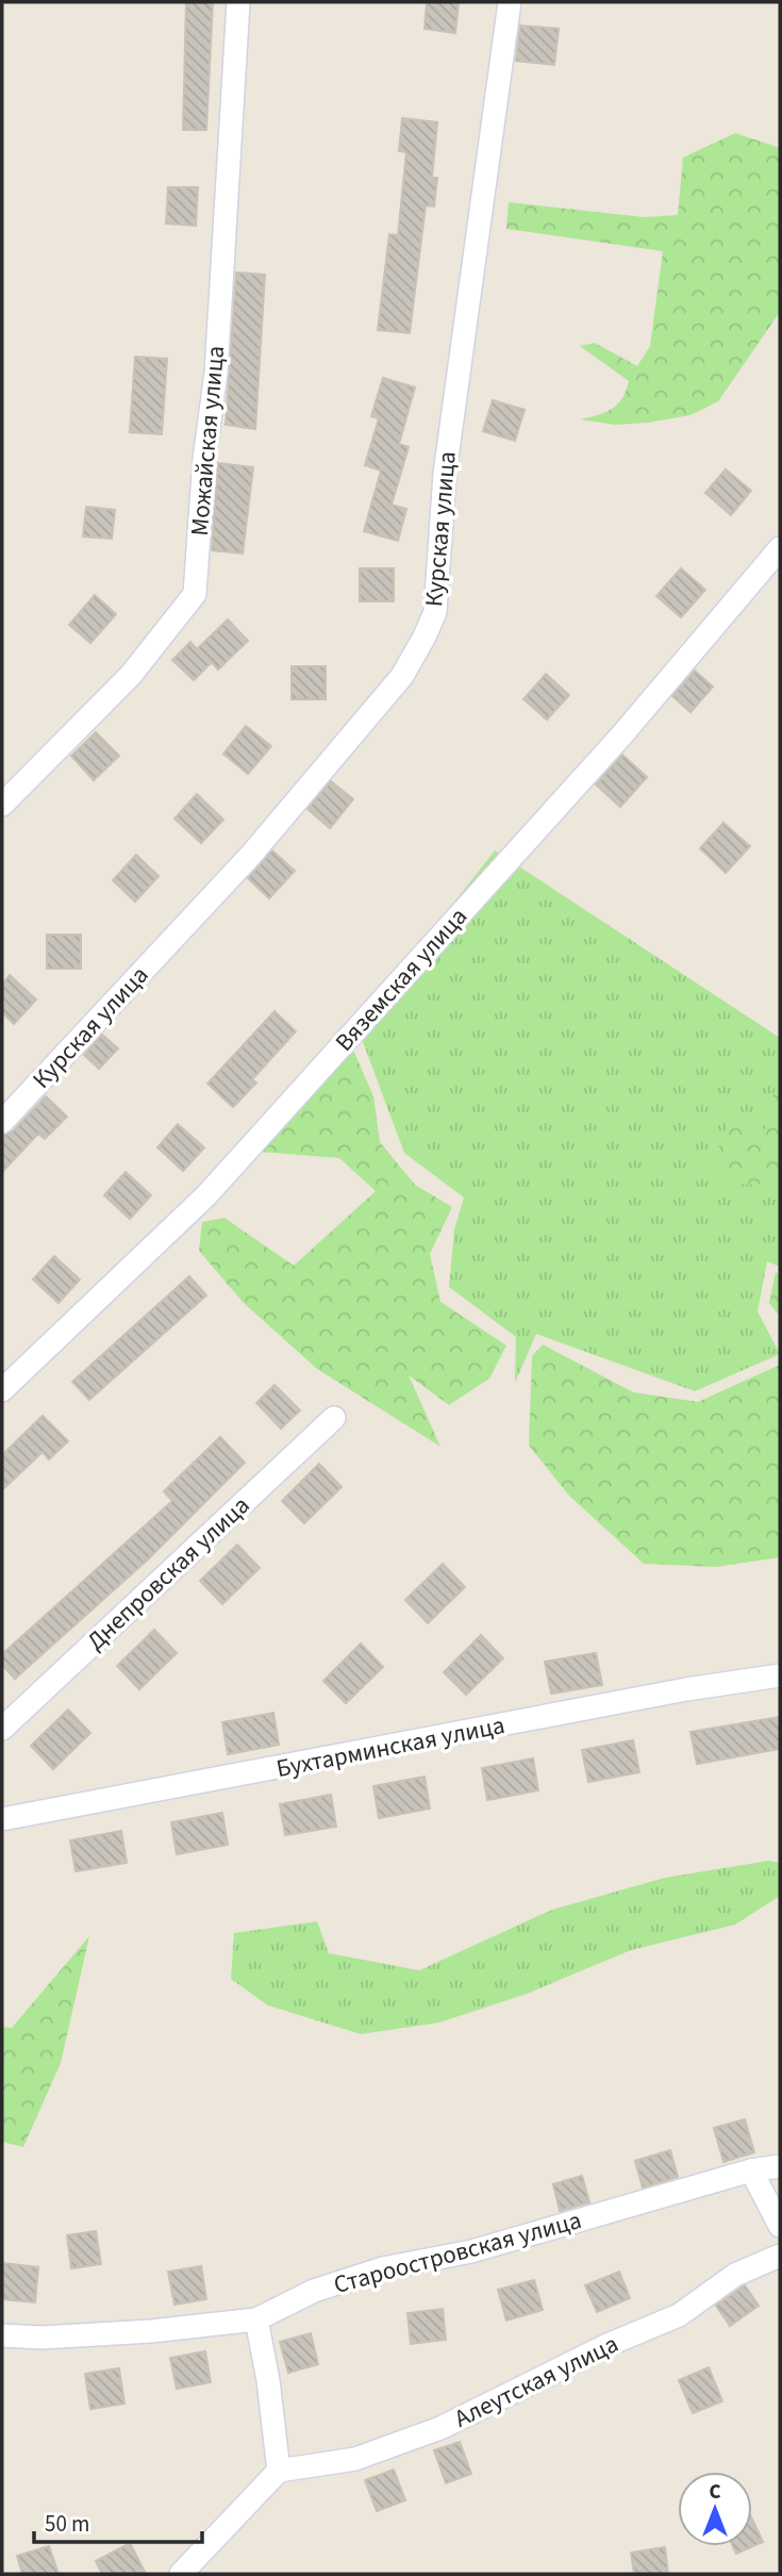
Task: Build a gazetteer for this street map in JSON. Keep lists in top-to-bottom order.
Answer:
{
  "streets": {
    "street": [
      "Можайская улица",
      "Курская улица",
      "Вяземская улица",
      "Днепровская улица",
      "Бухтарминская улица",
      "Староостровская улица",
      "Алеутская улица"
    ]
  },
  "scale_bar": "50 m",
  "north": "top"
}
